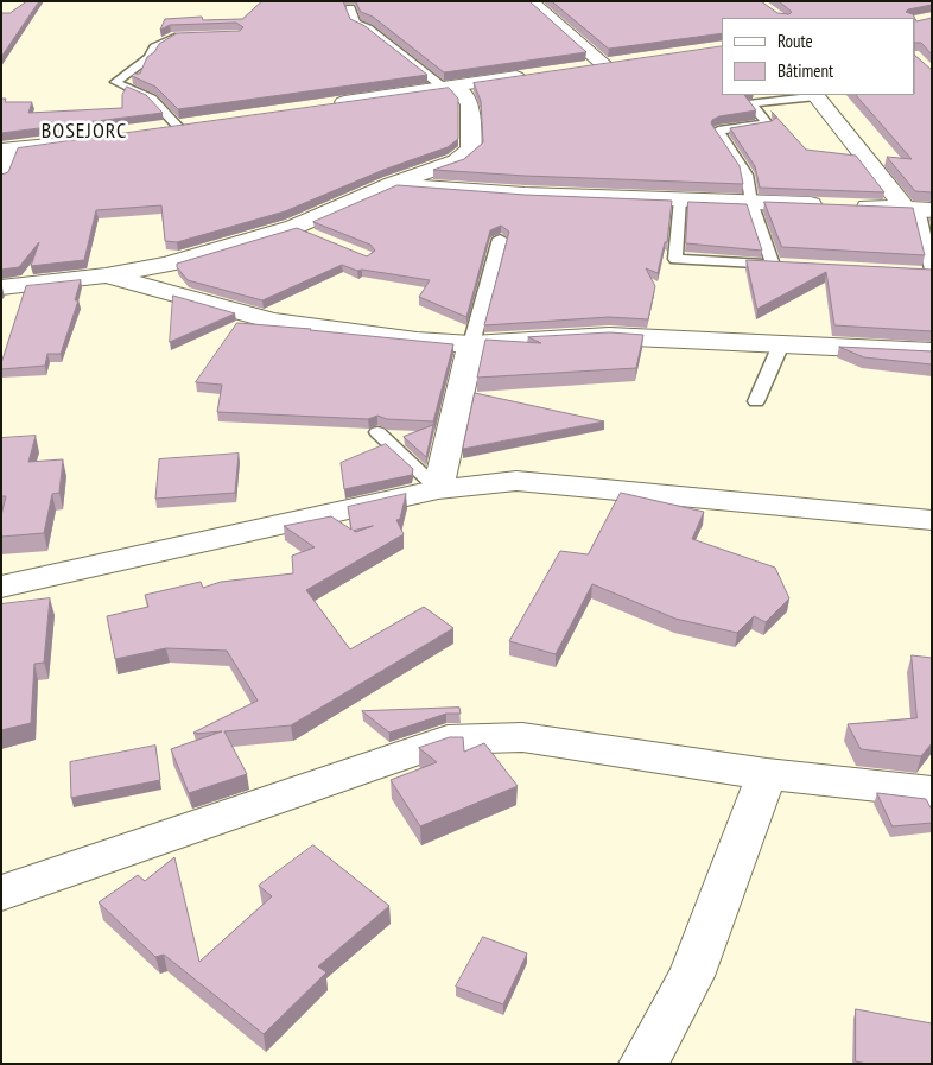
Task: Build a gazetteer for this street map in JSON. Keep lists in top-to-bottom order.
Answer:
{
  "districts": ["BOSEJORC"],
  "legend": ["Route", "Bâtiment"]
}
